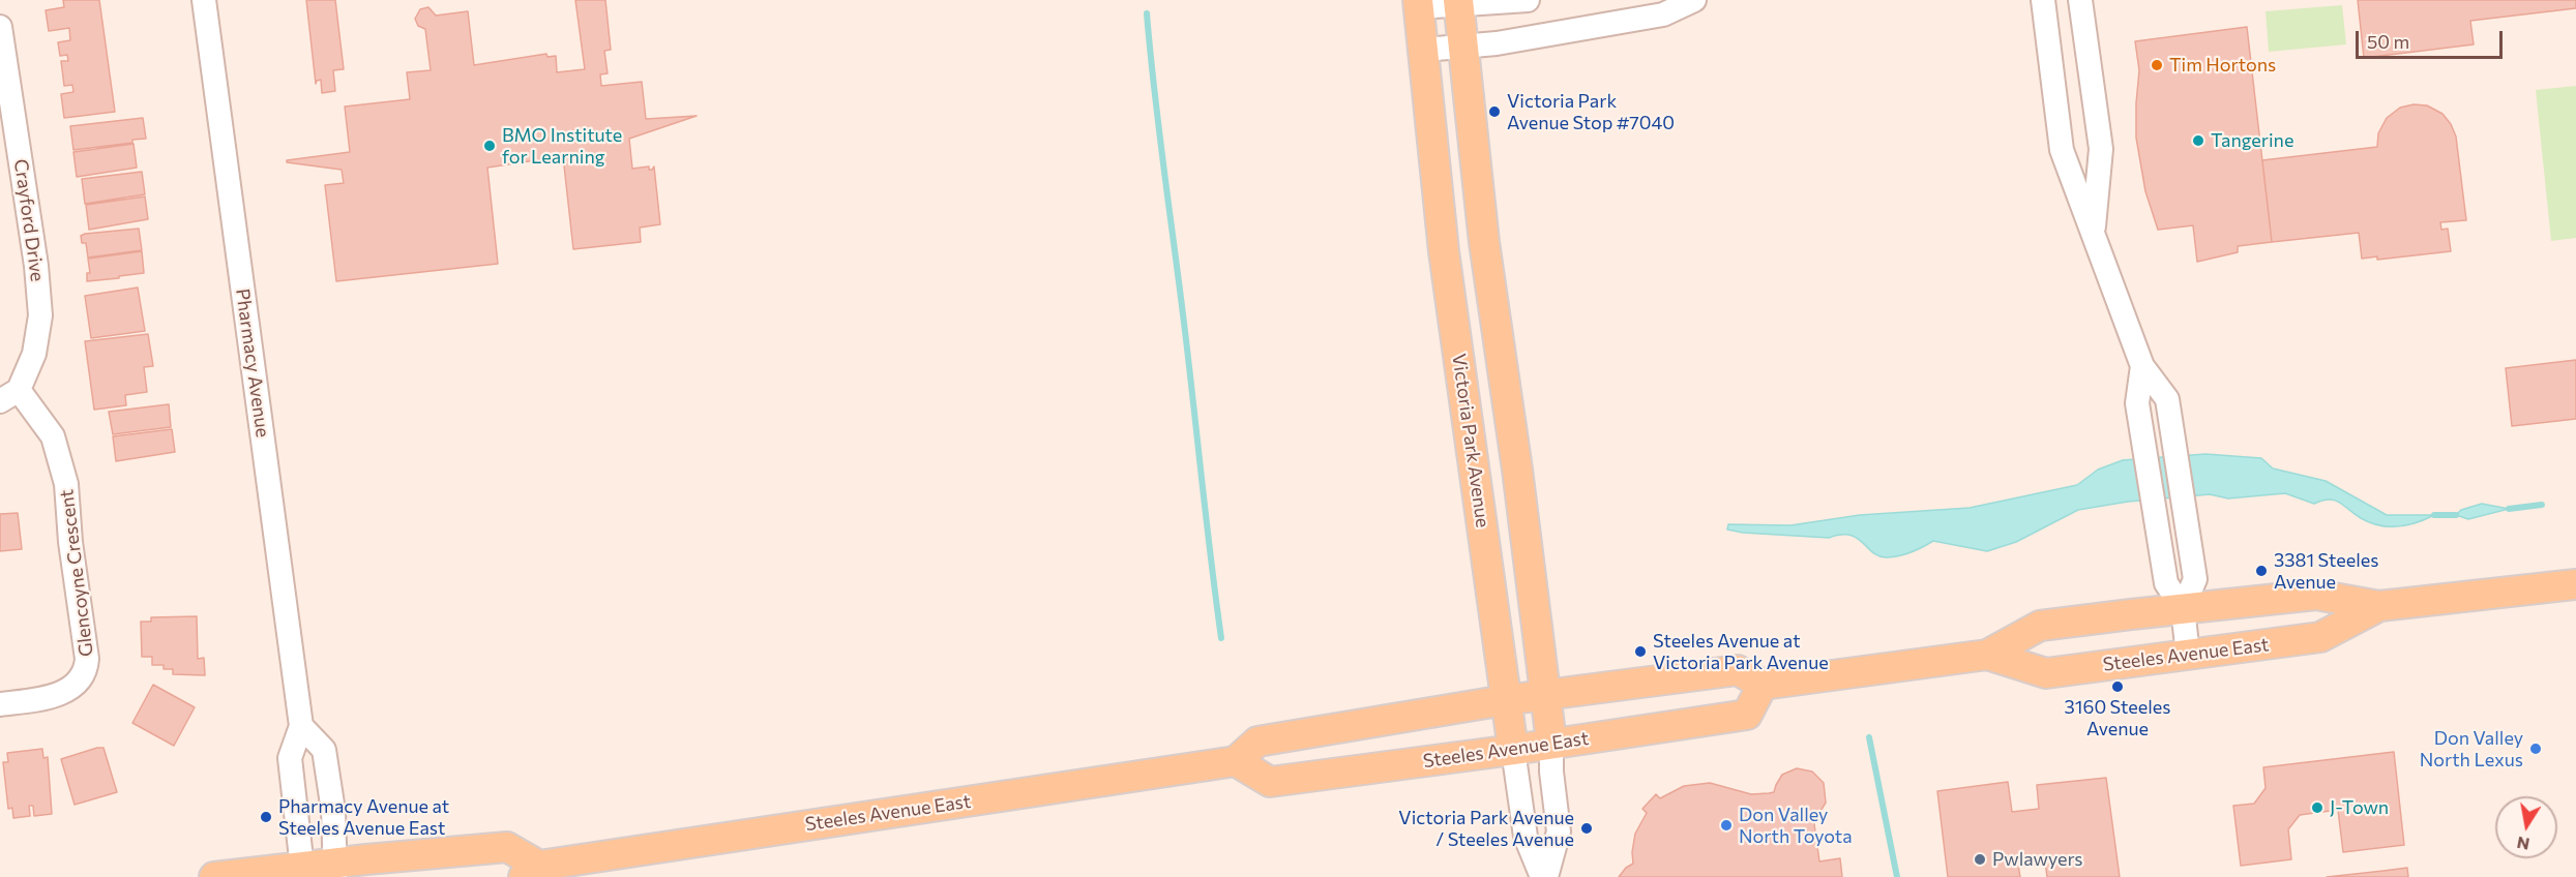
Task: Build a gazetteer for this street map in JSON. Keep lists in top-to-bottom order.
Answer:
{
  "streets": {
    "main road": ["Victoria Park Avenue", "Steeles Avenue East"],
    "street": ["Crayford Drive", "Pharmacy Avenue", "Glencoyne Crescent"]
  },
  "crossings": [
    ["Crayford Drive", "Glencoyne Crescent"],
    ["Pharmacy Avenue", "Steeles Avenue East"],
    ["Victoria Park Avenue", "Steeles Avenue East"]
  ],
  "places": [
    "Tim Hortons",
    "Victoria Park Avenue Stop #7040",
    "Tangerine",
    "BMO Institute for Learning",
    "3381 Steeles Avenue",
    "Steeles Avenue at Victoria Park Avenue",
    "3160 Steeles Avenue",
    "Don Valley North Lexus",
    "J-Town",
    "Pharmacy Avenue at Steeles Avenue East",
    "Don Valley North Toyota",
    "Victoria Park Avenue / Steeles Avenue",
    "Pwlawyers"
  ],
  "scale_bar": "50 m",
  "north": "bottom"
}
